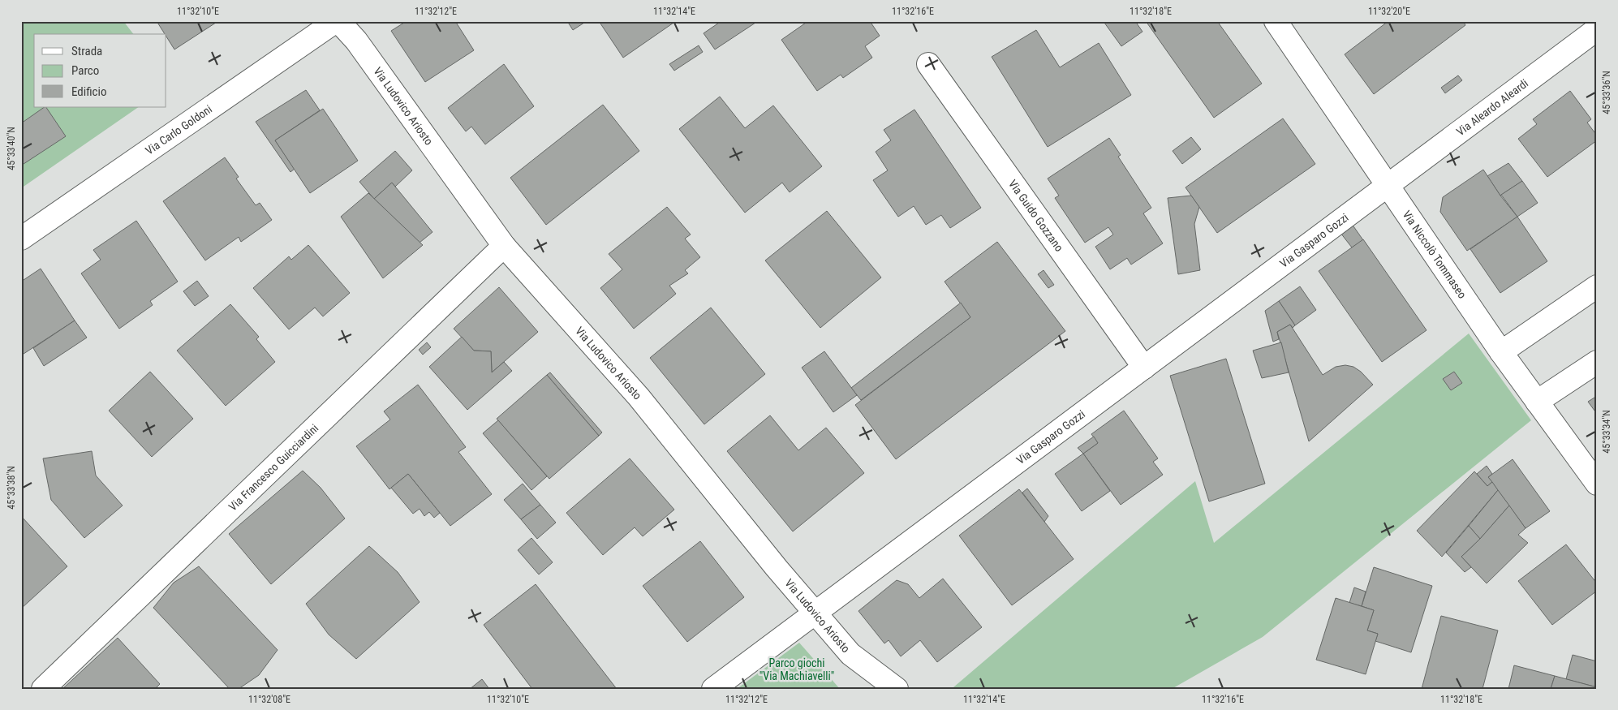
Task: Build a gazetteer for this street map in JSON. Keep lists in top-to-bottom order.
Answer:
{
  "streets": {
    "street": [
      "Via Ludovico Ariosto",
      "Via Aleardo Aleardi",
      "Via Carlo Goldoni",
      "Via Guido Gozzano",
      "Via Gasparo Gozzi",
      "Via Niccolò Tommaseo",
      "Via Francesco Guicciardini"
    ]
  },
  "crossings": [
    ["Via Ludovico Ariosto", "Via Carlo Goldoni"],
    ["Via Ludovico Ariosto", "Via Gasparo Gozzi"],
    ["Via Ludovico Ariosto", "Via Francesco Guicciardini"],
    ["Via Aleardo Aleardi", "Via Gasparo Gozzi"],
    ["Via Aleardo Aleardi", "Via Niccolò Tommaseo"],
    ["Via Guido Gozzano", "Via Gasparo Gozzi"],
    ["Via Gasparo Gozzi", "Via Niccolò Tommaseo"]
  ],
  "parks": ["Parco giochi \"Via Machiavelli\""],
  "legend": ["Strada", "Parco", "Edificio"],
  "coordinates": [
    "11°32'10\"E",
    "11°32'12\"E",
    "11°32'14\"E",
    "11°32'16\"E",
    "11°32'18\"E",
    "11°32'20\"E",
    "45°33'36\"N",
    "45°33'40\"N",
    "45°33'34\"N",
    "45°33'38\"N",
    "11°32'08\"E"
  ]
}
